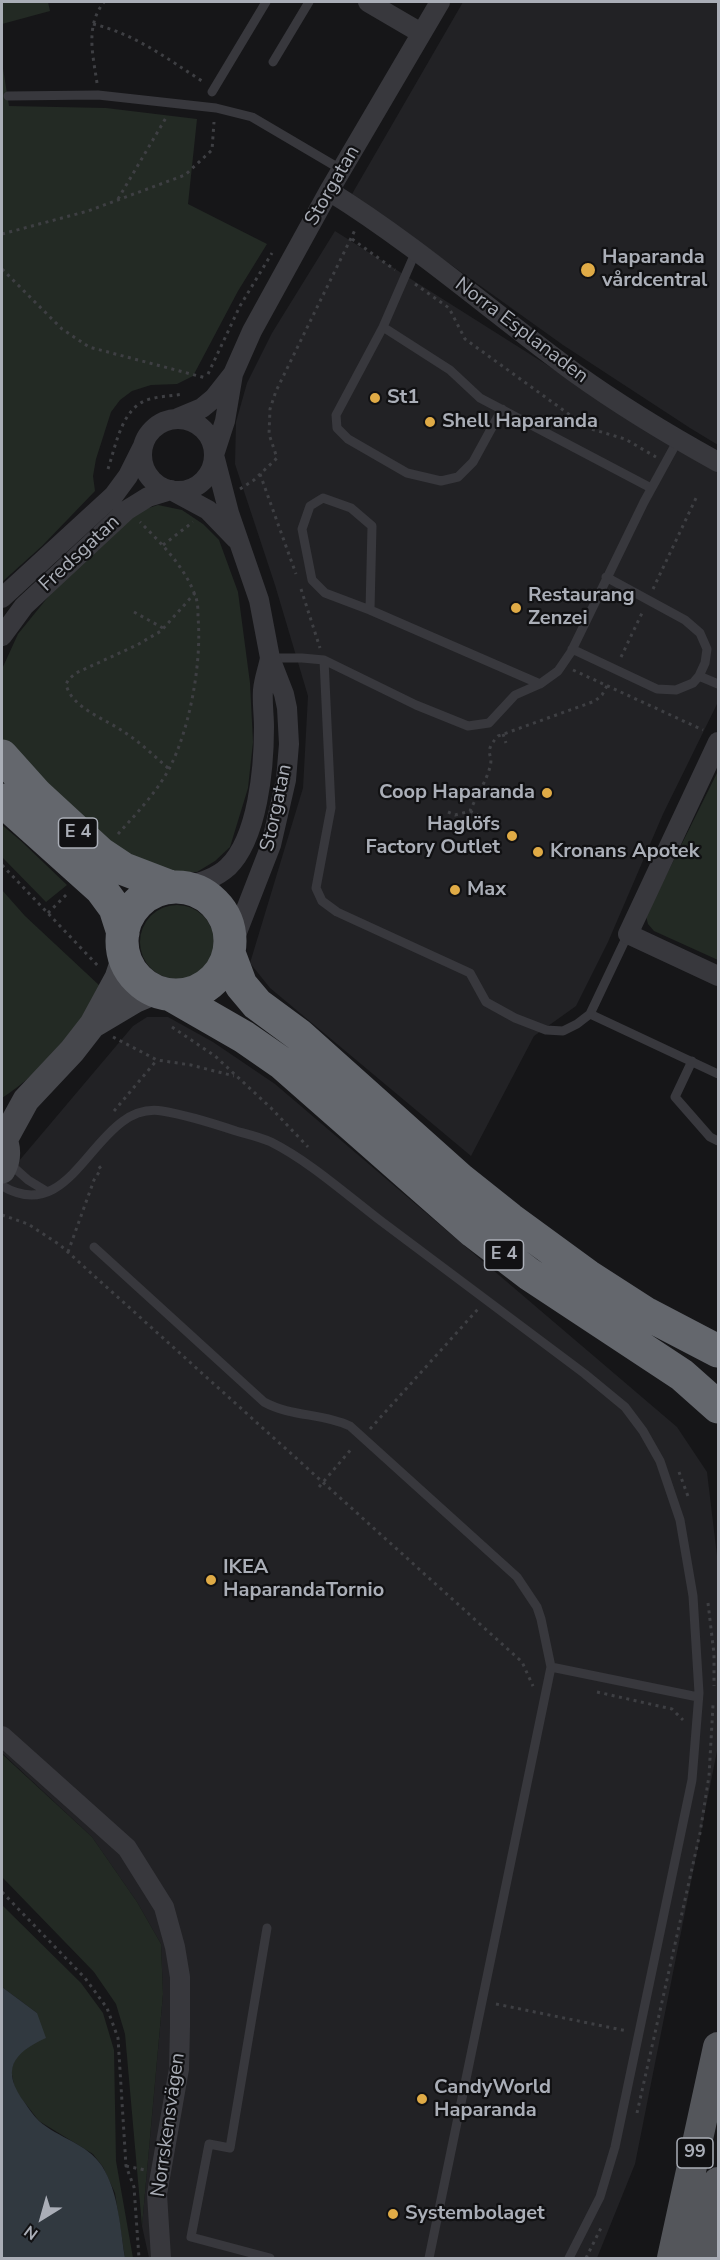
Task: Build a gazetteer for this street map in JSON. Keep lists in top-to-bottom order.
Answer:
{
  "streets": {
    "highway": ["E 4"],
    "main road": ["99"],
    "street": [
      "Storgatan",
      "Norra Esplanaden",
      "Fredsgatan",
      "Norrskensvägen"
    ]
  },
  "crossings": [
    ["Storgatan", "Norra Esplanaden"],
    ["Storgatan", "Fredsgatan"],
    ["Storgatan", "E 4"]
  ],
  "places": [
    "Haparanda vårdcentral",
    "St1",
    "Shell Haparanda",
    "Restaurang Zenzei",
    "Coop Haparanda",
    "Haglöfs Factory Outlet",
    "Kronans Apotek",
    "Max",
    "IKEA HaparandaTornio",
    "CandyWorld Haparanda",
    "Systembolaget"
  ],
  "north": "bottom left"
}
